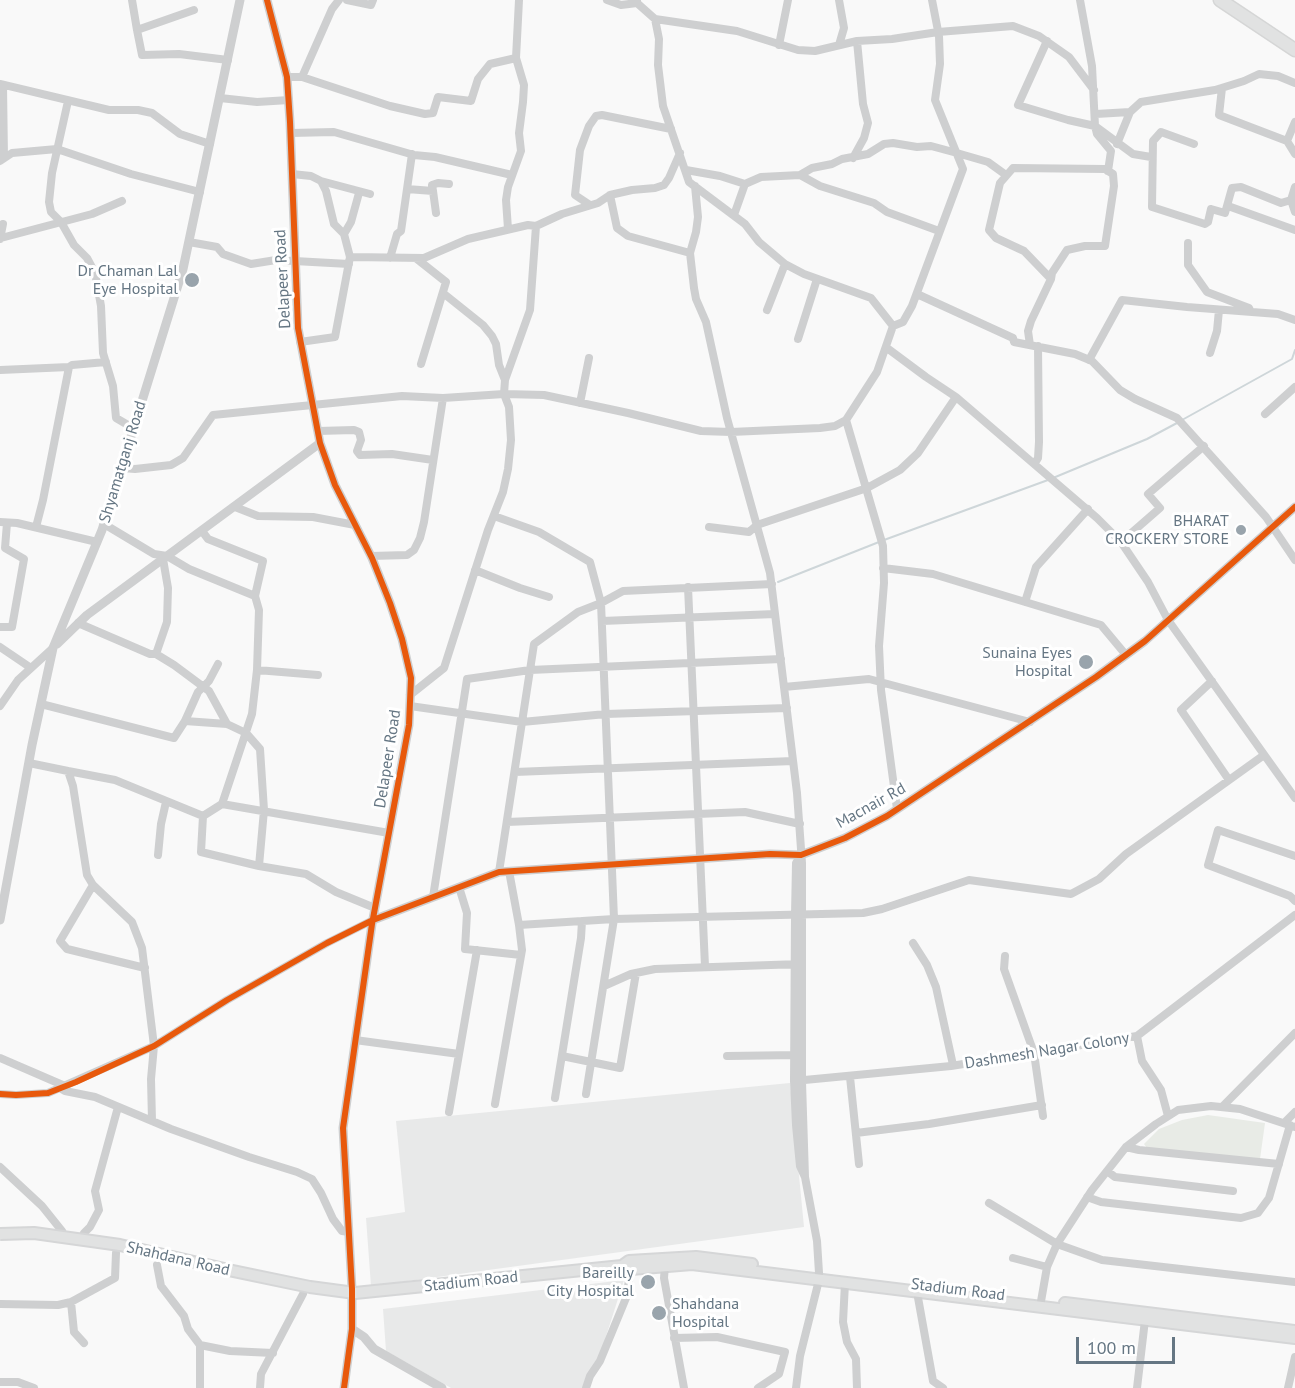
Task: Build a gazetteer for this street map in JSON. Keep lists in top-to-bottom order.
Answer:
{
  "streets": {
    "main road": ["Shahdana Road", "Stadium Road"],
    "street": [
      "Delapeer Road",
      "Shyamatganj Road",
      "Macnair Rd",
      "Dashmesh Nagar Colony"
    ]
  },
  "crossings": [
    ["Delapeer Road", "Macnair Rd"],
    ["Delapeer Road", "Shahdana Road"],
    ["Delapeer Road", "Stadium Road"],
    ["Shahdana Road", "Stadium Road"]
  ],
  "places": [
    "Dr Chaman Lal Eye Hospital",
    "BHARAT CROCKERY STORE",
    "Sunaina Eyes Hospital",
    "Bareilly City Hospital",
    "Shahdana Hospital"
  ],
  "scale_bar": "100 m"
}
